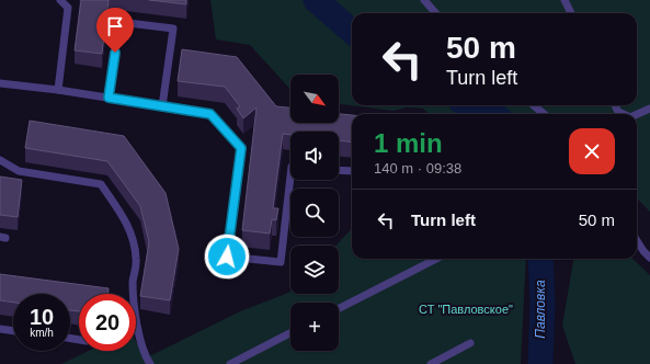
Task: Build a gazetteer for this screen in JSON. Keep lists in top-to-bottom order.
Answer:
{
  "water": ["Павловка"],
  "parks": ["СТ \"Павловское\""],
  "north": "bottom right",
  "page": {
    "turn": ["50 m", "Turn left"],
    "map_buttons": "+",
    "heading": ["1 min", "140 m · 09:38"],
    "list": [
      {
        "name": "Turn left",
        "value": "50 m"
      }
    ],
    "speed": "10 km/h",
    "limit": "20"
  }
}
